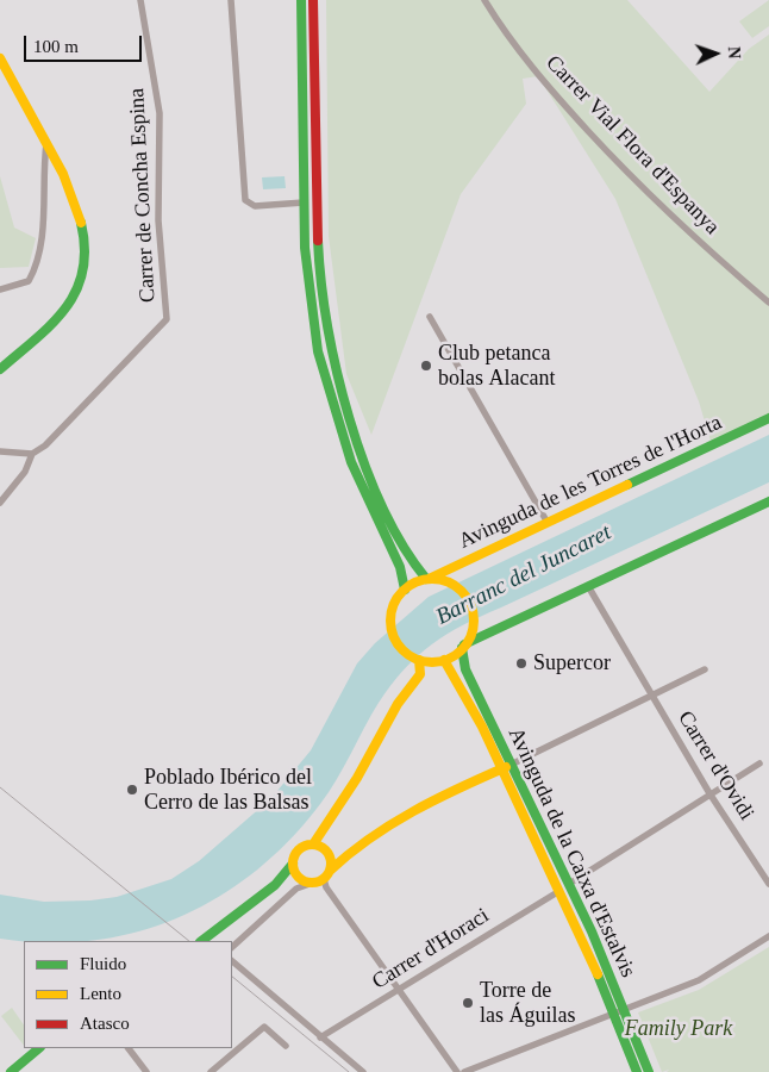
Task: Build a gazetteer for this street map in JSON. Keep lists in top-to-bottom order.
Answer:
{
  "streets": {
    "main road": ["Avinguda de les Torres de l'Horta", "Avinguda de la Caixa d'Estalvis"],
    "street": [
      "Carrer Vial Flora d'Espanya",
      "Carrer de Concha Espina",
      "Carrer d'Ovidi",
      "Carrer d'Horaci"
    ]
  },
  "crossings": [
    ["Avinguda de les Torres de l'Horta", "Avinguda de la Caixa d'Estalvis"],
    ["Avinguda de la Caixa d'Estalvis", "Carrer d'Horaci"]
  ],
  "water": ["Barranc del Juncaret"],
  "parks": ["Family Park"],
  "places": [
    "Club petanca bolas Alacant",
    "Supercor",
    "Poblado Ibérico del Cerro de las Balsas",
    "Torre de las Águilas"
  ],
  "legend": ["Fluido", "Lento", "Atasco"],
  "scale_bar": "100 m",
  "north": "right"
}
